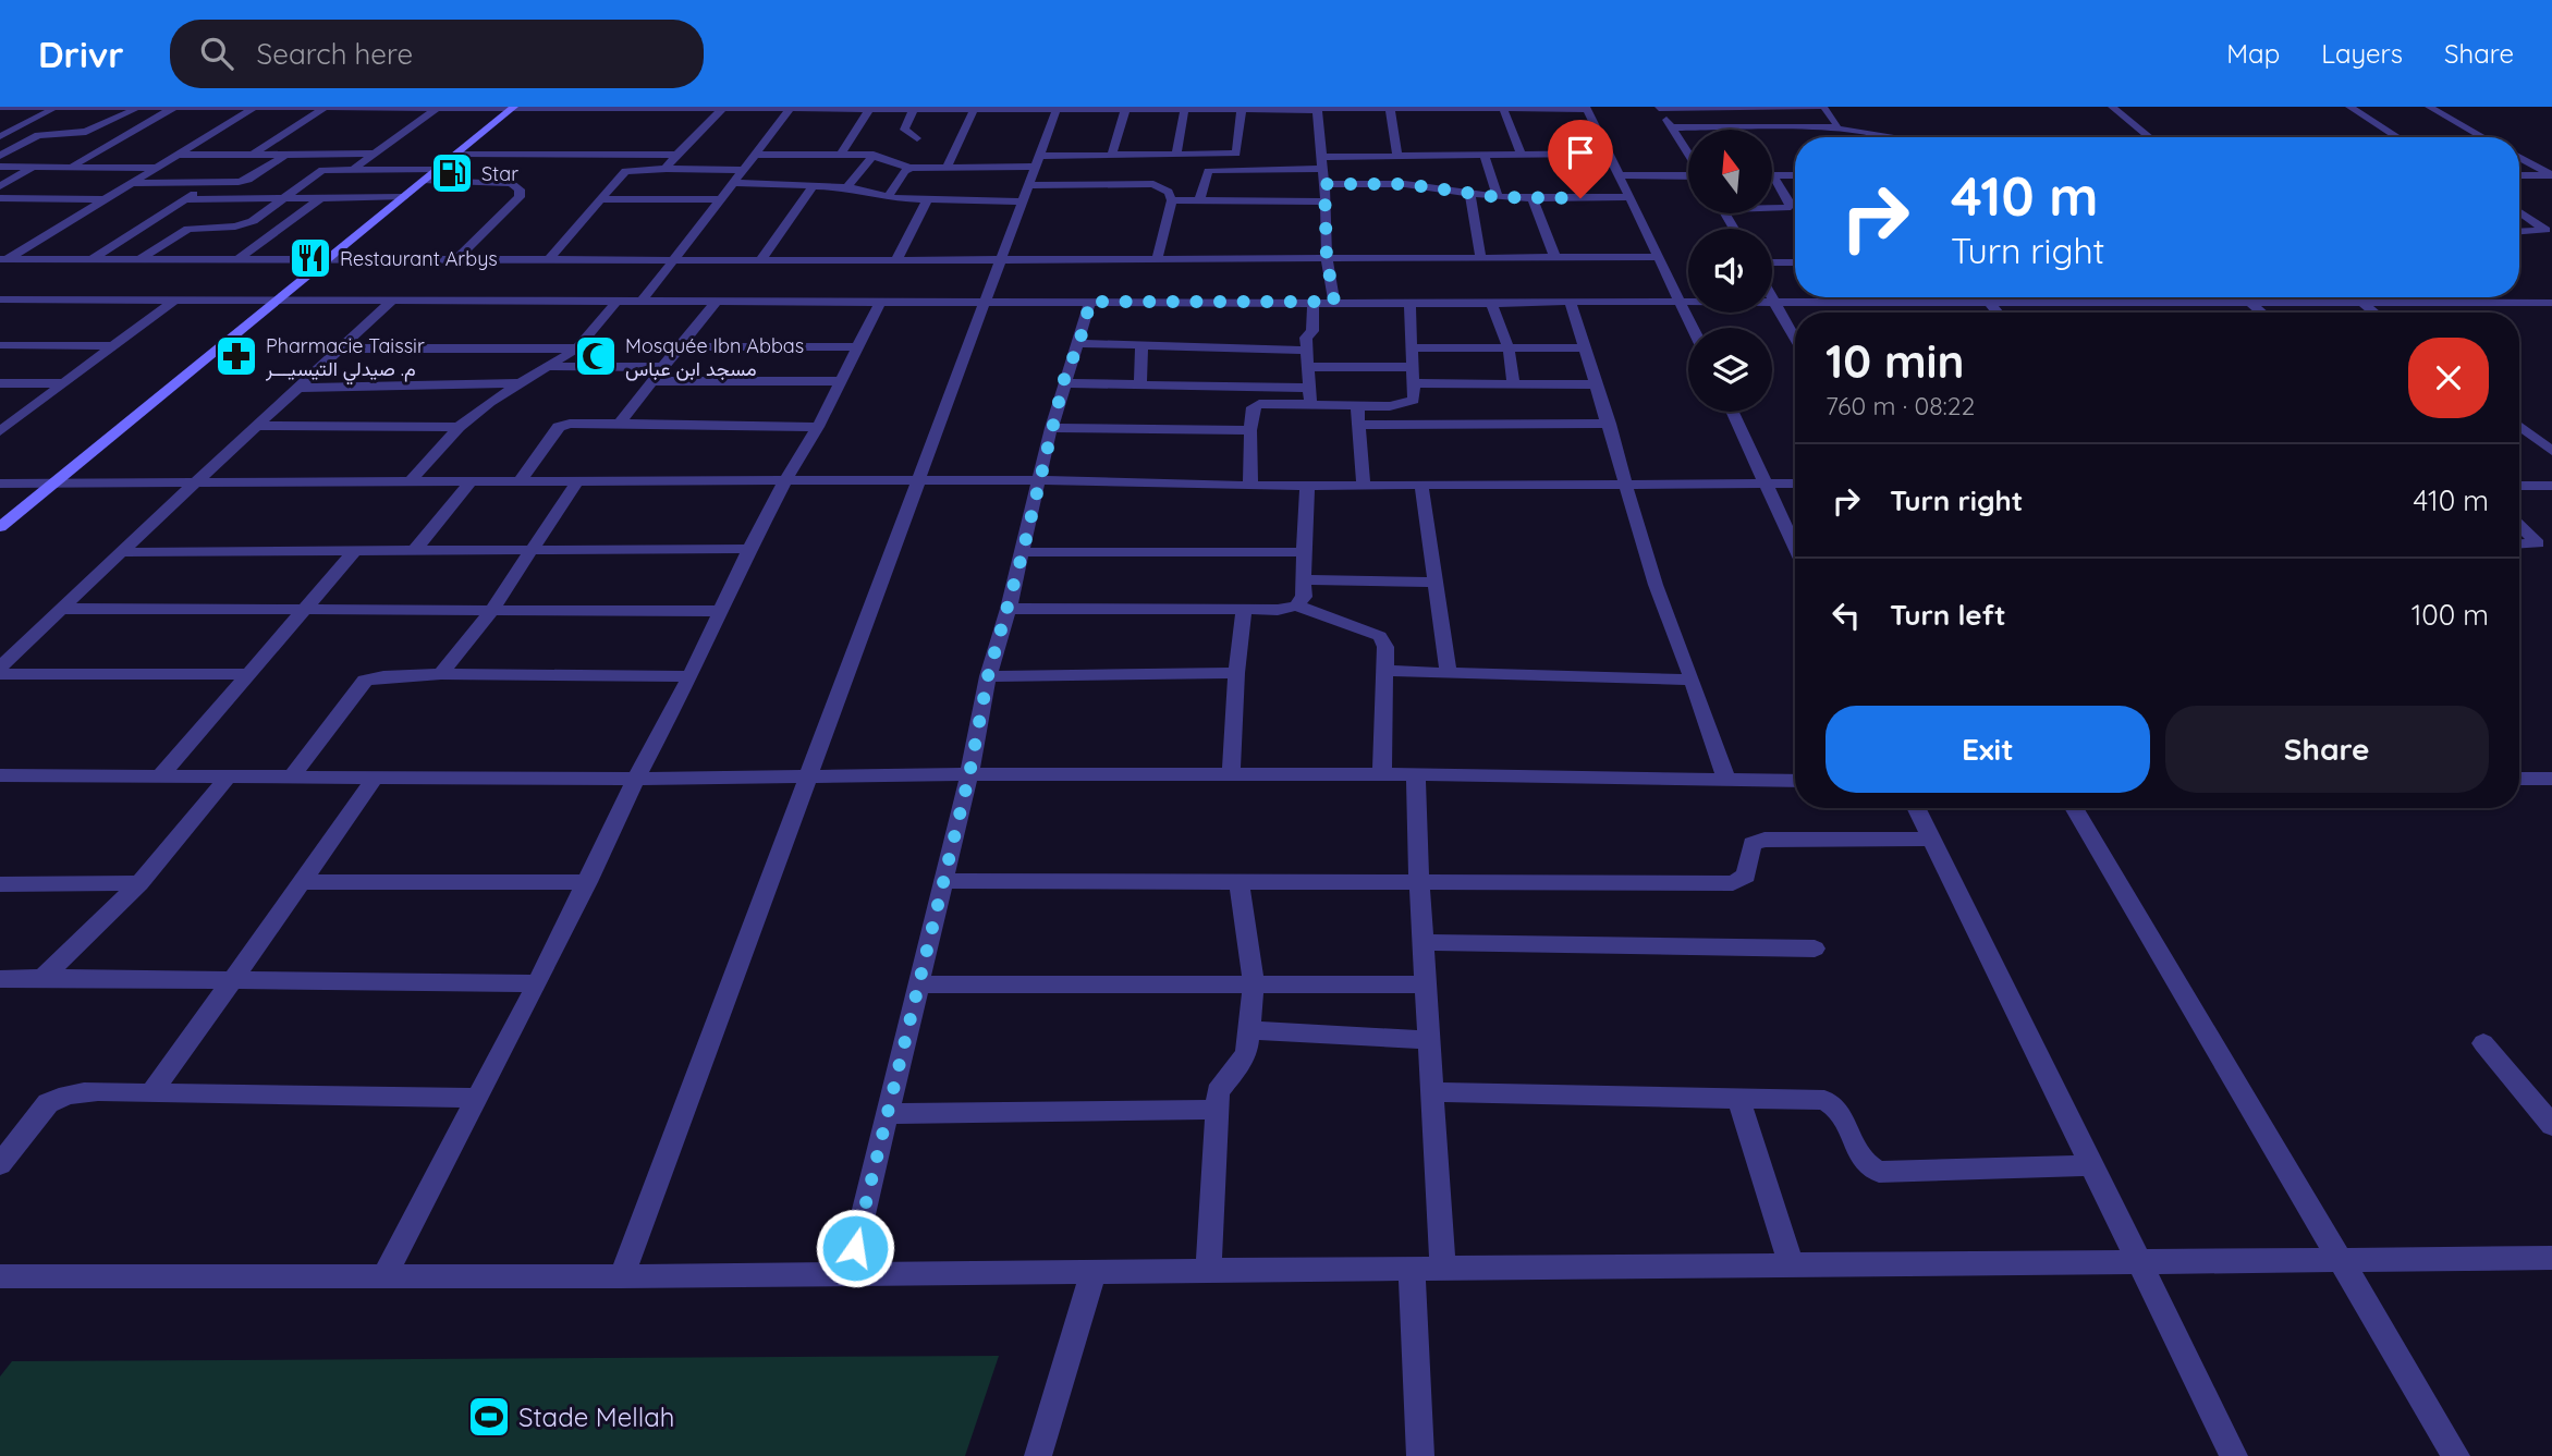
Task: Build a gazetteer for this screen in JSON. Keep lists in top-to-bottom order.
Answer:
{
  "places": {
    "fuel station": ["Star"],
    "restaurant": ["Restaurant Arbys"],
    "pharmacy": ["Pharmacie Taissir م. صيدلي التيسيـــر"],
    "mosque": ["Mosquée Ibn Abbas مسجد ابن عباس"],
    "sports": ["Stade Mellah"]
  },
  "north": "top",
  "page": {
    "header": "Drivr",
    "search": "Search here",
    "nav": ["Map", "Layers", "Share"],
    "turn": ["410 m", "Turn right"],
    "heading": ["10 min", "760 m · 08:22"],
    "list": [
      {
        "name": "Turn right",
        "value": "410 m"
      },
      {
        "name": "Turn left",
        "value": "100 m"
      }
    ],
    "buttons": ["Exit", "Share"]
  }
}
